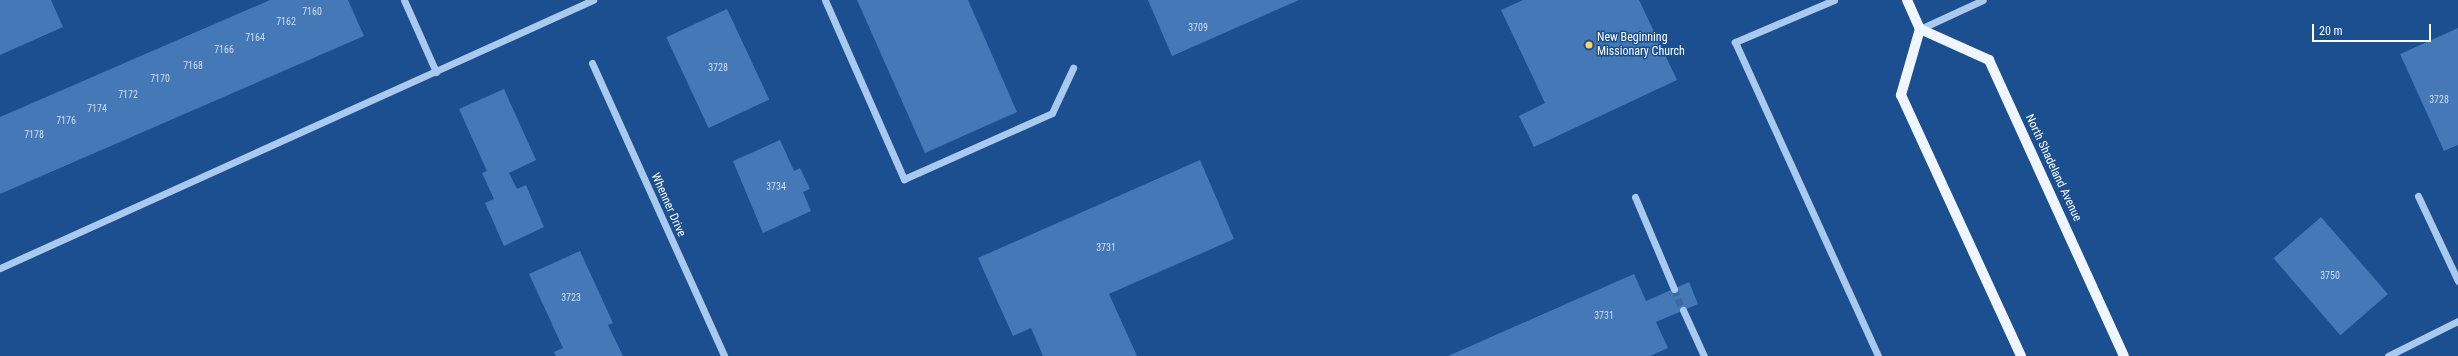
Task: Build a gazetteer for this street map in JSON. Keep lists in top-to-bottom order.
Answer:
{
  "streets": {
    "main road": ["North Shadeland Avenue"],
    "street": ["Whenner Drive"]
  },
  "places": ["New Beginning Missionary Church"],
  "house_numbers": [
    "7160",
    "7162",
    "3709",
    "7164",
    "7166",
    "7168",
    "3728",
    "7170",
    "7172",
    "3728",
    "7174",
    "7176",
    "7178",
    "3734",
    "3731",
    "3750",
    "3723",
    "3731"
  ],
  "scale_bar": "20 m"
}
